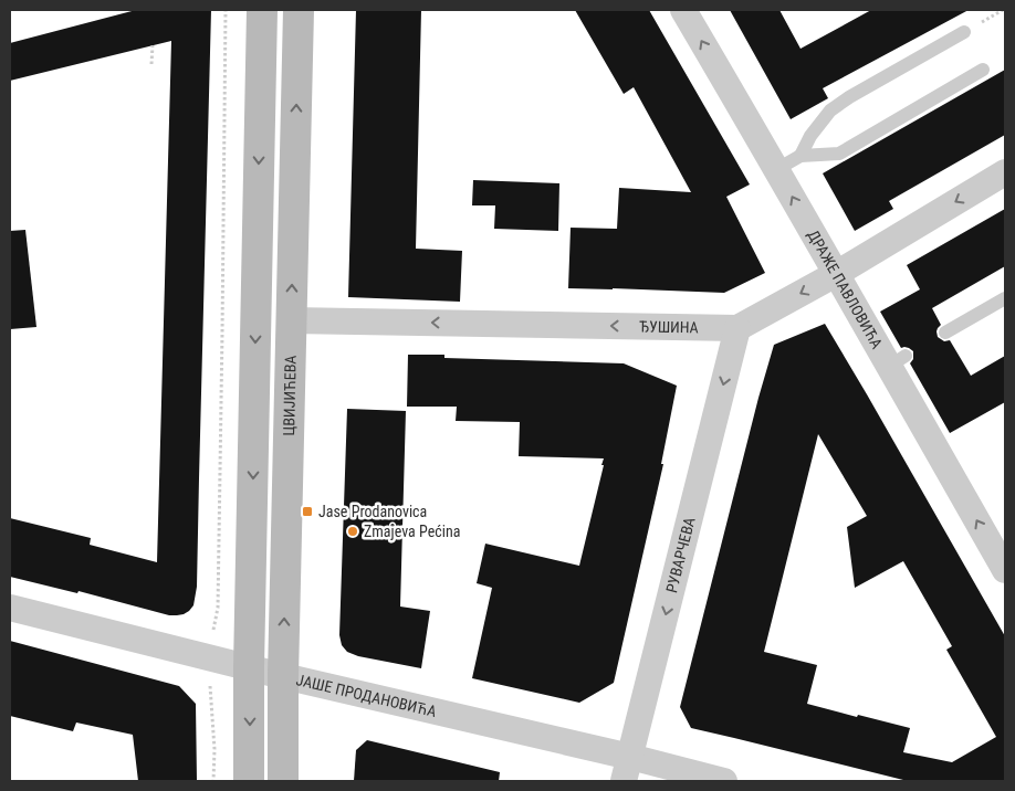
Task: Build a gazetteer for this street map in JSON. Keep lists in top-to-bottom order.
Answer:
{
  "streets": {
    "main road": ["ЦВИЈИЋЕВА"],
    "street": [
      "ДРАЖЕ ПАВЛОВИЋА",
      "ЂУШИНА",
      "РУВАРЧЕВА",
      "ЈАШЕ ПРОДАНОВИЋА"
    ]
  },
  "crossings": [
    ["ДРАЖЕ ПАВЛОВИЋА", "ЂУШИНА"],
    ["ЂУШИНА", "ЦВИЈИЋЕВА"],
    ["ЂУШИНА", "РУВАРЧЕВА"],
    ["ЦВИЈИЋЕВА", "ЈАШЕ ПРОДАНОВИЋА"],
    ["РУВАРЧЕВА", "ЈАШЕ ПРОДАНОВИЋА"]
  ],
  "one_way": ["ДРАЖЕ ПАВЛОВИЋА", "ЂУШИНА", "РУВАРЧЕВА"],
  "places": {
    "transit": ["Jase Prodanovica"],
    "other": ["Zmajeva Pećina"]
  }
}
